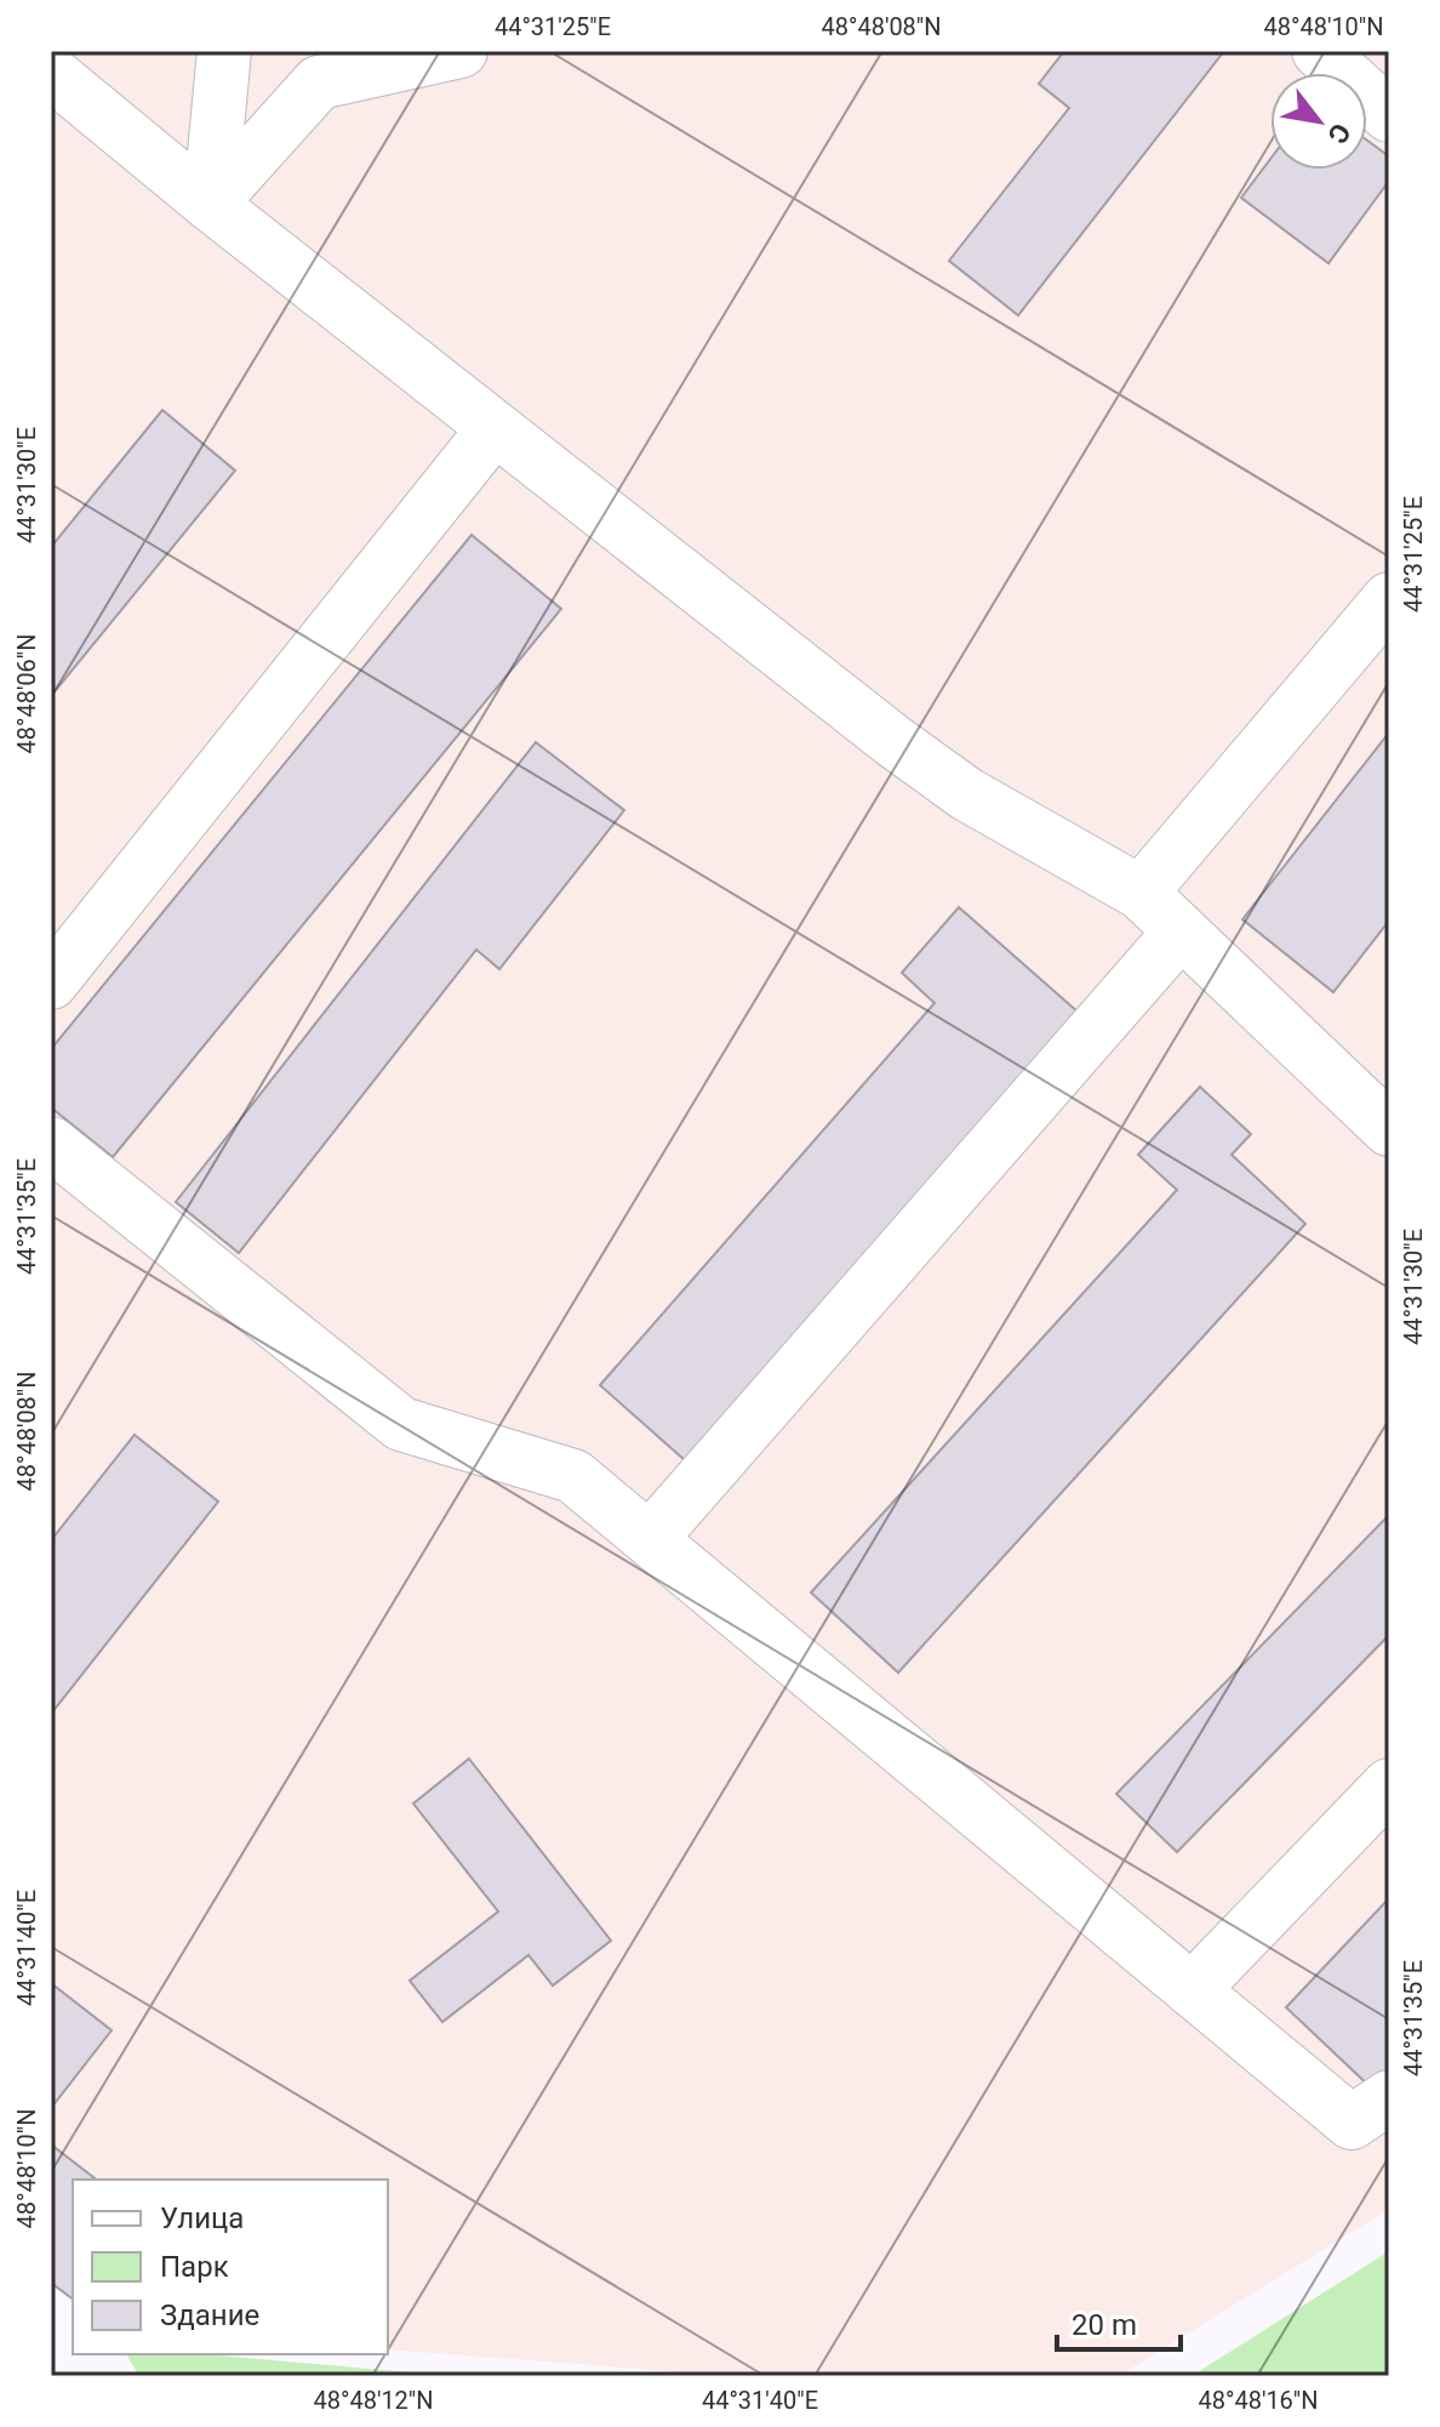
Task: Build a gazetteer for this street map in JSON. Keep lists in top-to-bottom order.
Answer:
{
  "legend": ["Улица", "Парк", "Здание"],
  "scale_bar": "20 m",
  "north": "bottom right",
  "coordinates": [
    "44°31'25\"E",
    "48°48'08\"N",
    "48°48'10\"N",
    "44°31'30\"E",
    "48°48'06\"N",
    "44°31'35\"E",
    "44°31'40\"E",
    "48°48'12\"N",
    "48°48'16\"N"
  ]
}
